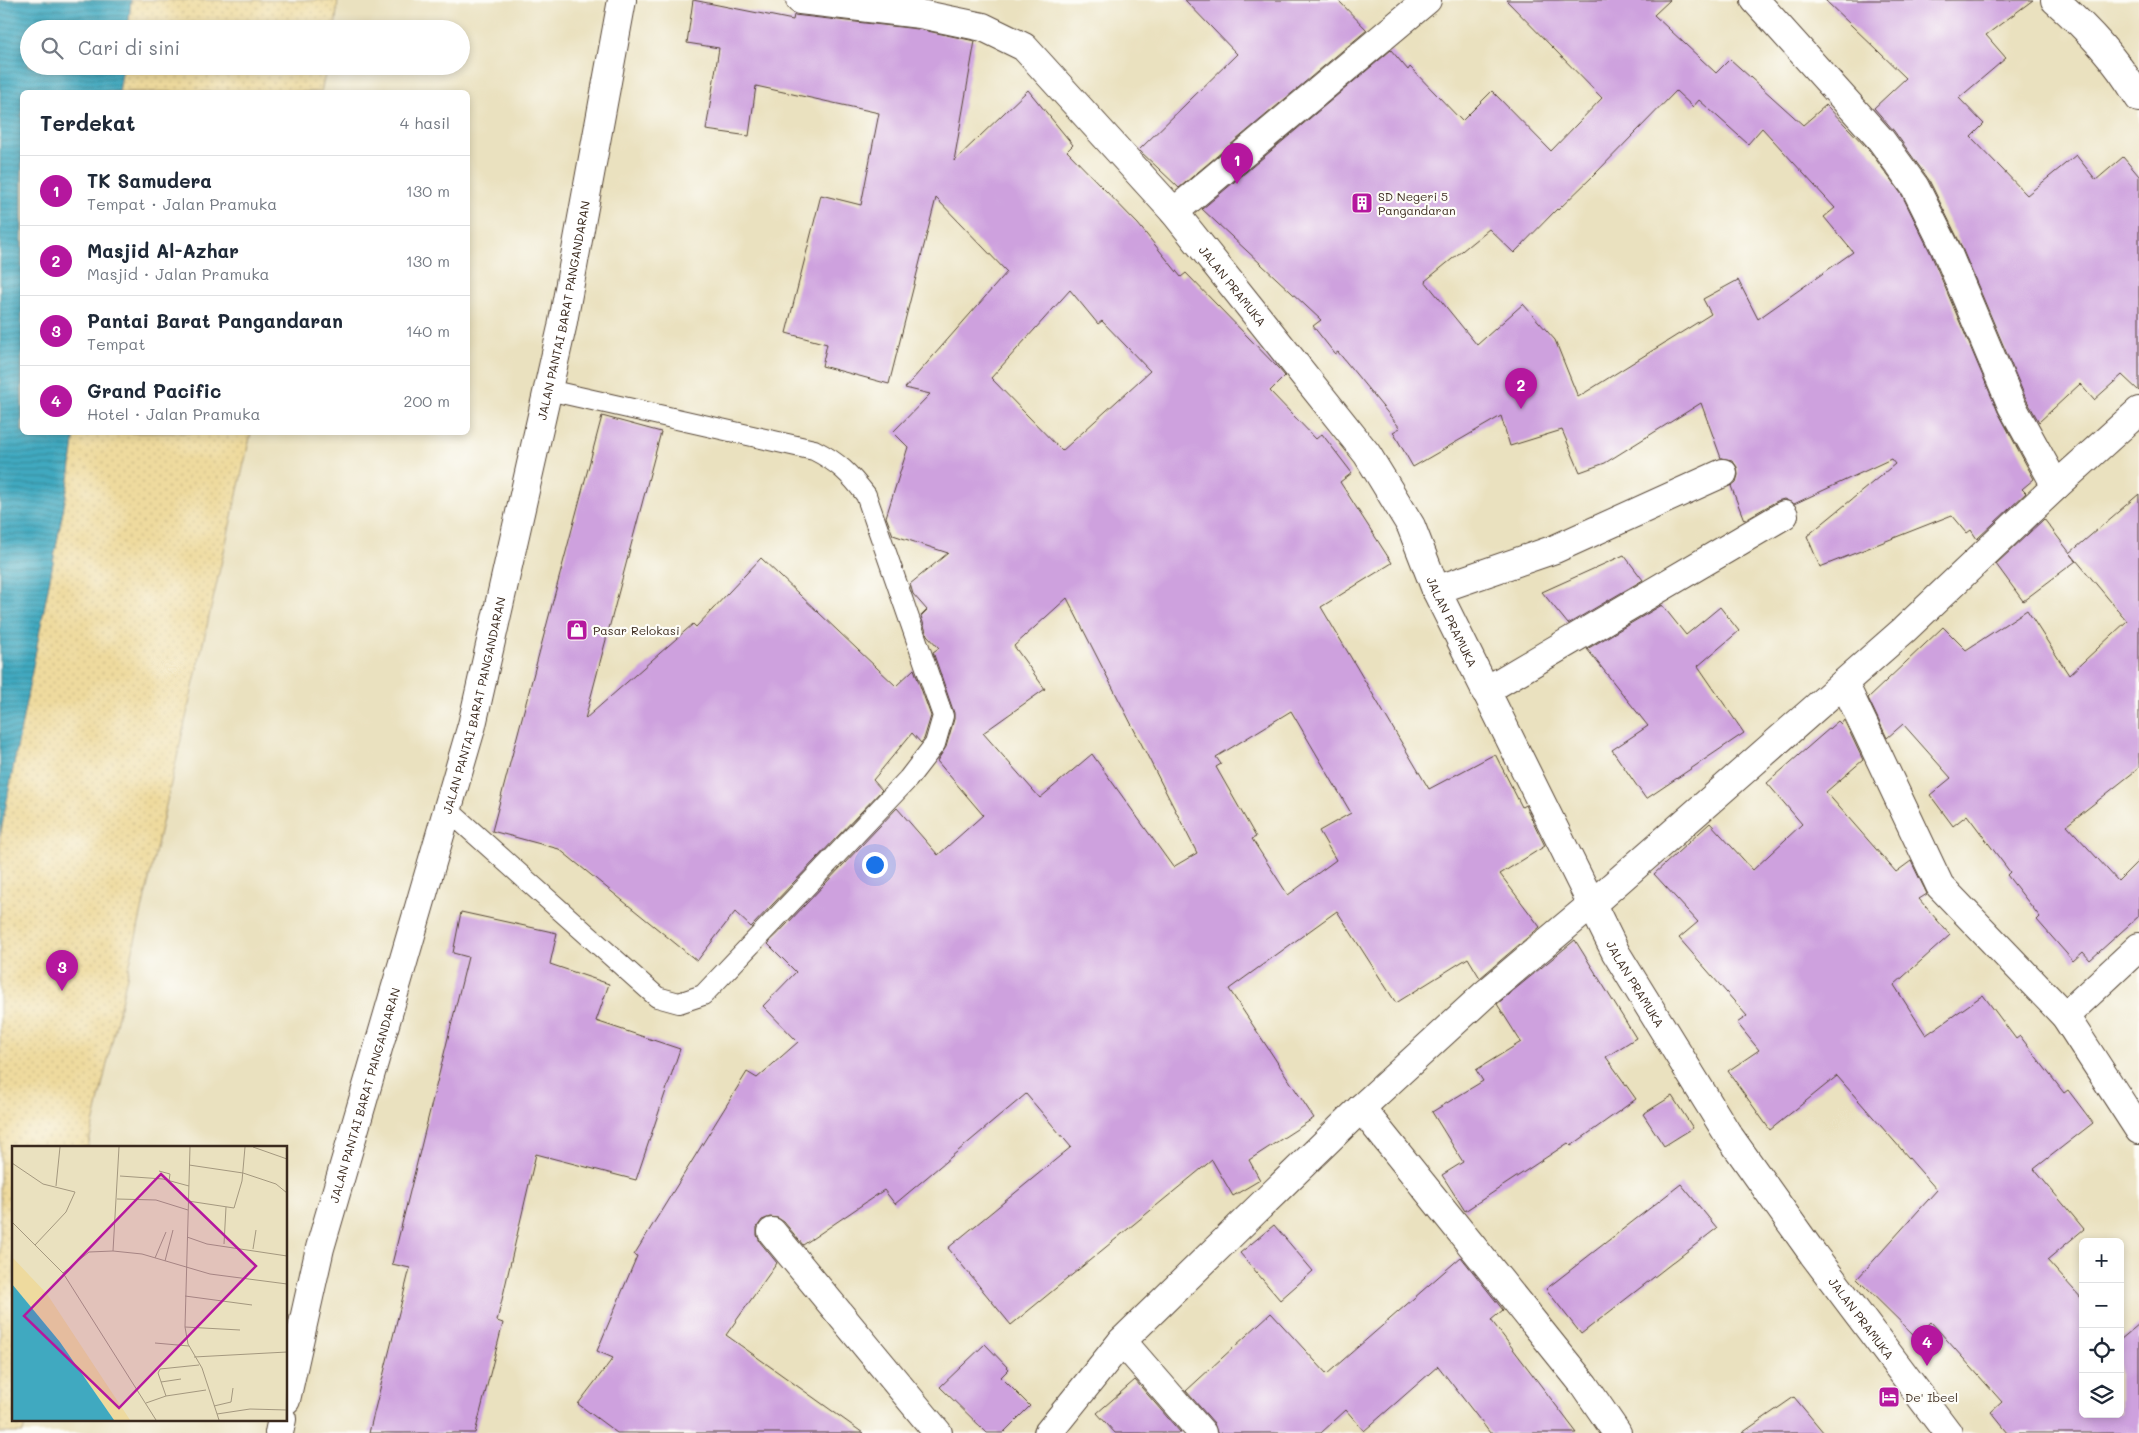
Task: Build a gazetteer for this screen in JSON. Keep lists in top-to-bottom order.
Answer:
{
  "streets": {
    "street": ["JALAN PRAMUKA", "JALAN PANTAI BARAT PANGANDARAN"]
  },
  "places": {
    "building": ["SD Negeri 5 Pangandaran"],
    "shop": ["Pasar Relokasi"],
    "hotel": ["De' Ibeel"]
  },
  "page": {
    "search": "Cari di sini",
    "heading": ["Terdekat", "4 hasil"],
    "pins": [
      "1",
      "2",
      "3",
      "4"
    ],
    "list": [
      {
        "mark": "1",
        "name": "TK Samudera",
        "note": "Tempat · Jalan Pramuka",
        "value": "130 m"
      },
      {
        "mark": "2",
        "name": "Masjid Al-Azhar",
        "note": "Masjid · Jalan Pramuka",
        "value": "130 m"
      },
      {
        "mark": "3",
        "name": "Pantai Barat Pangandaran",
        "note": "Tempat",
        "value": "140 m"
      },
      {
        "mark": "4",
        "name": "Grand Pacific",
        "note": "Hotel · Jalan Pramuka",
        "value": "200 m"
      }
    ],
    "map_buttons": ["+", "−"]
  }
}
